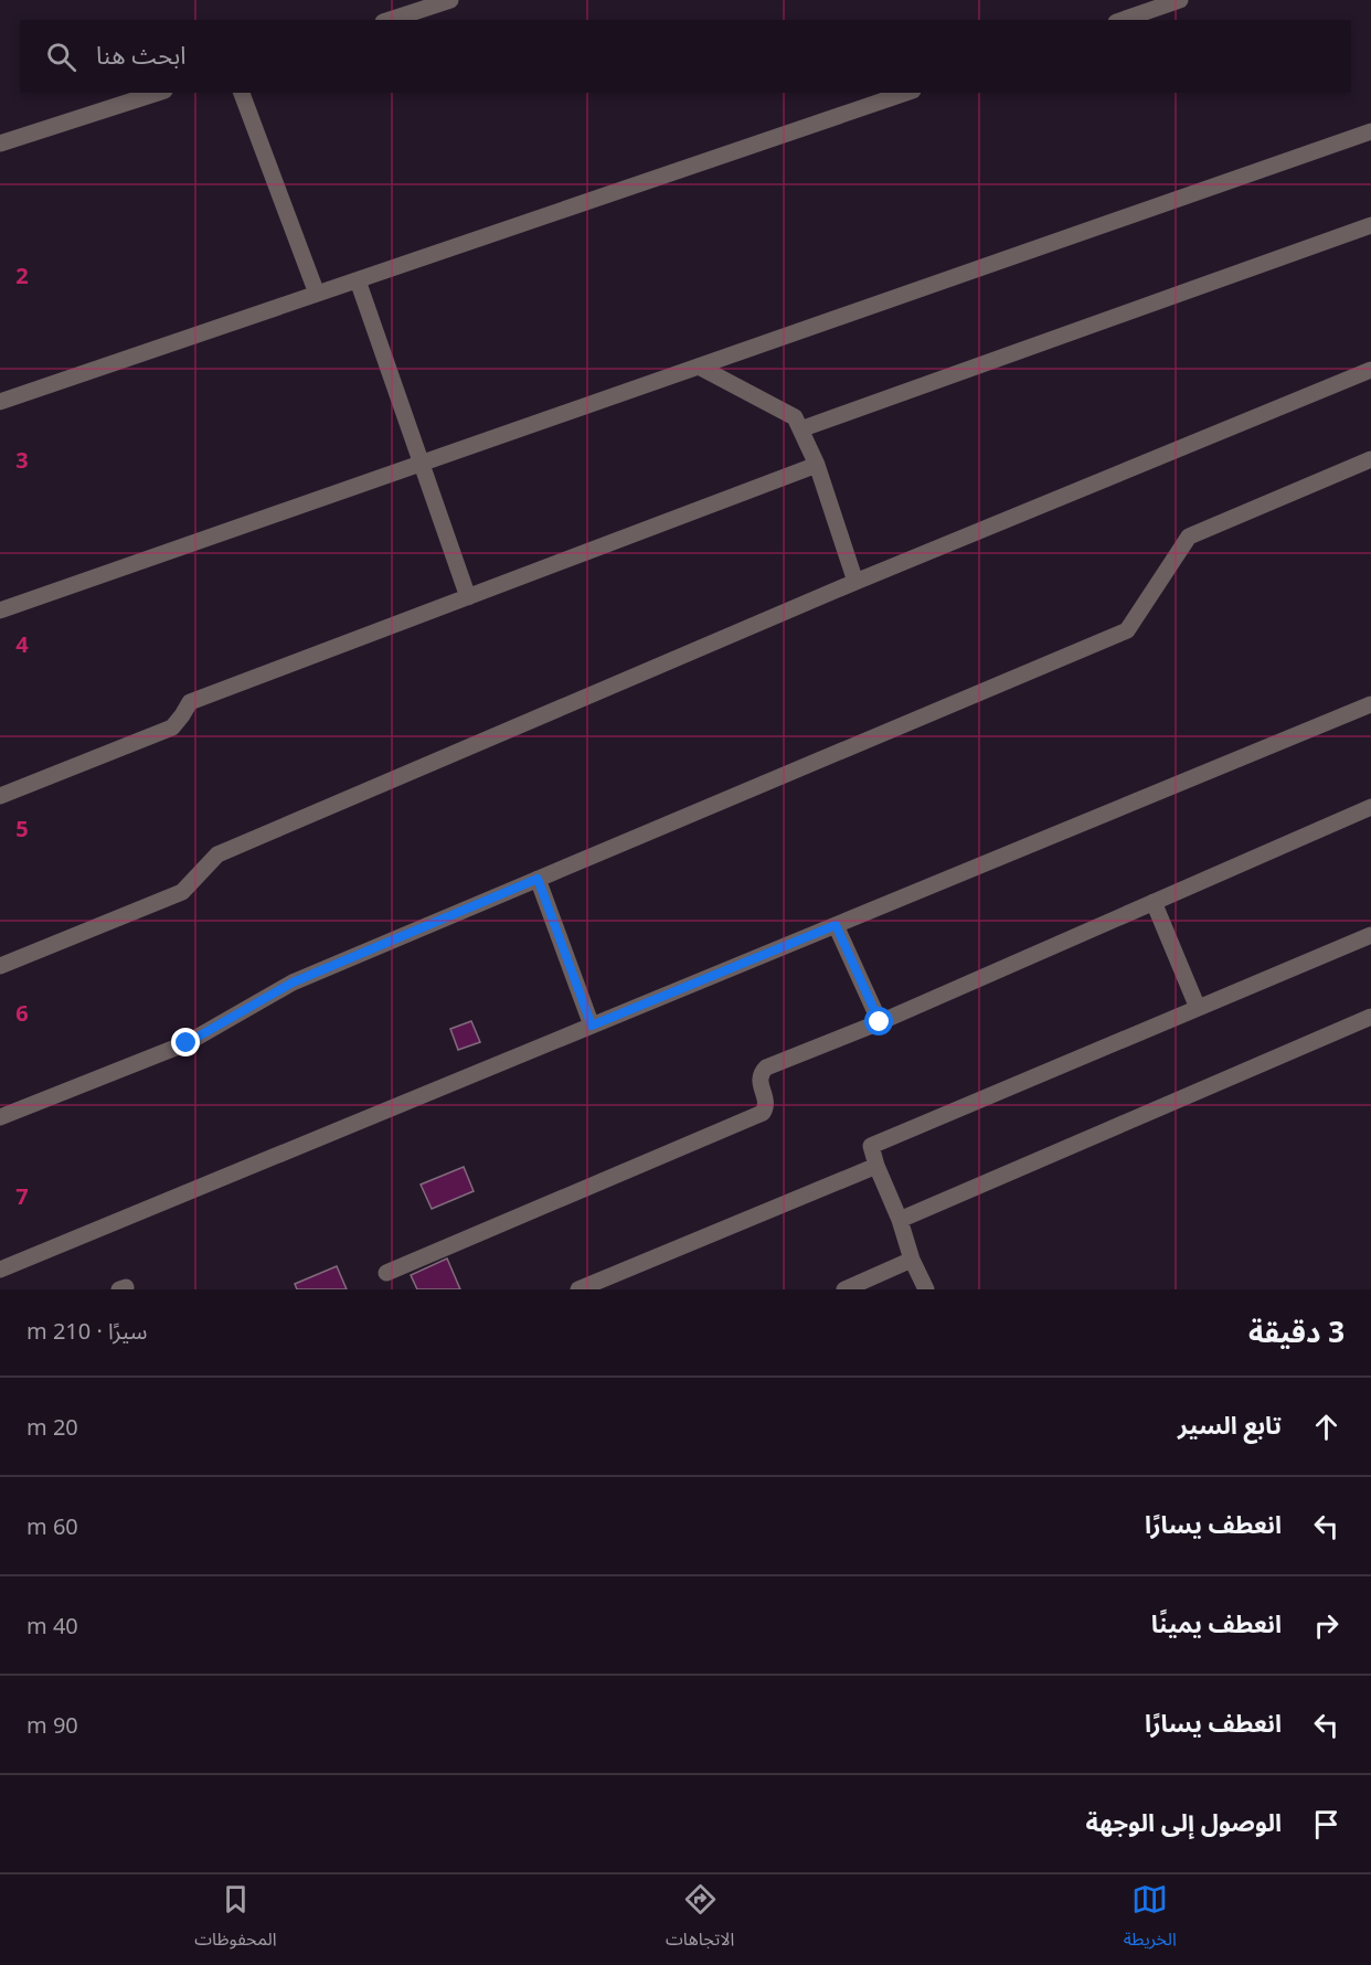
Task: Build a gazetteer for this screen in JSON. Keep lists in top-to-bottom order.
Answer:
{
  "page": {
    "search": "ابحث هنا",
    "heading": ["3 دقيقة", "سيرًا · 210 m"],
    "list": [
      ["تابع السير", "20 m"],
      ["انعطف يسارًا", "60 m"],
      ["انعطف يمينًا", "40 m"],
      ["انعطف يسارًا", "90 m"],
      "الوصول إلى الوجهة"
    ],
    "nav": ["الخريطة", "الاتجاهات", "المحفوظات"]
  },
  "grid": {
    "rows": [
      "2",
      "3",
      "4",
      "5",
      "6",
      "7"
    ]
  }
}
